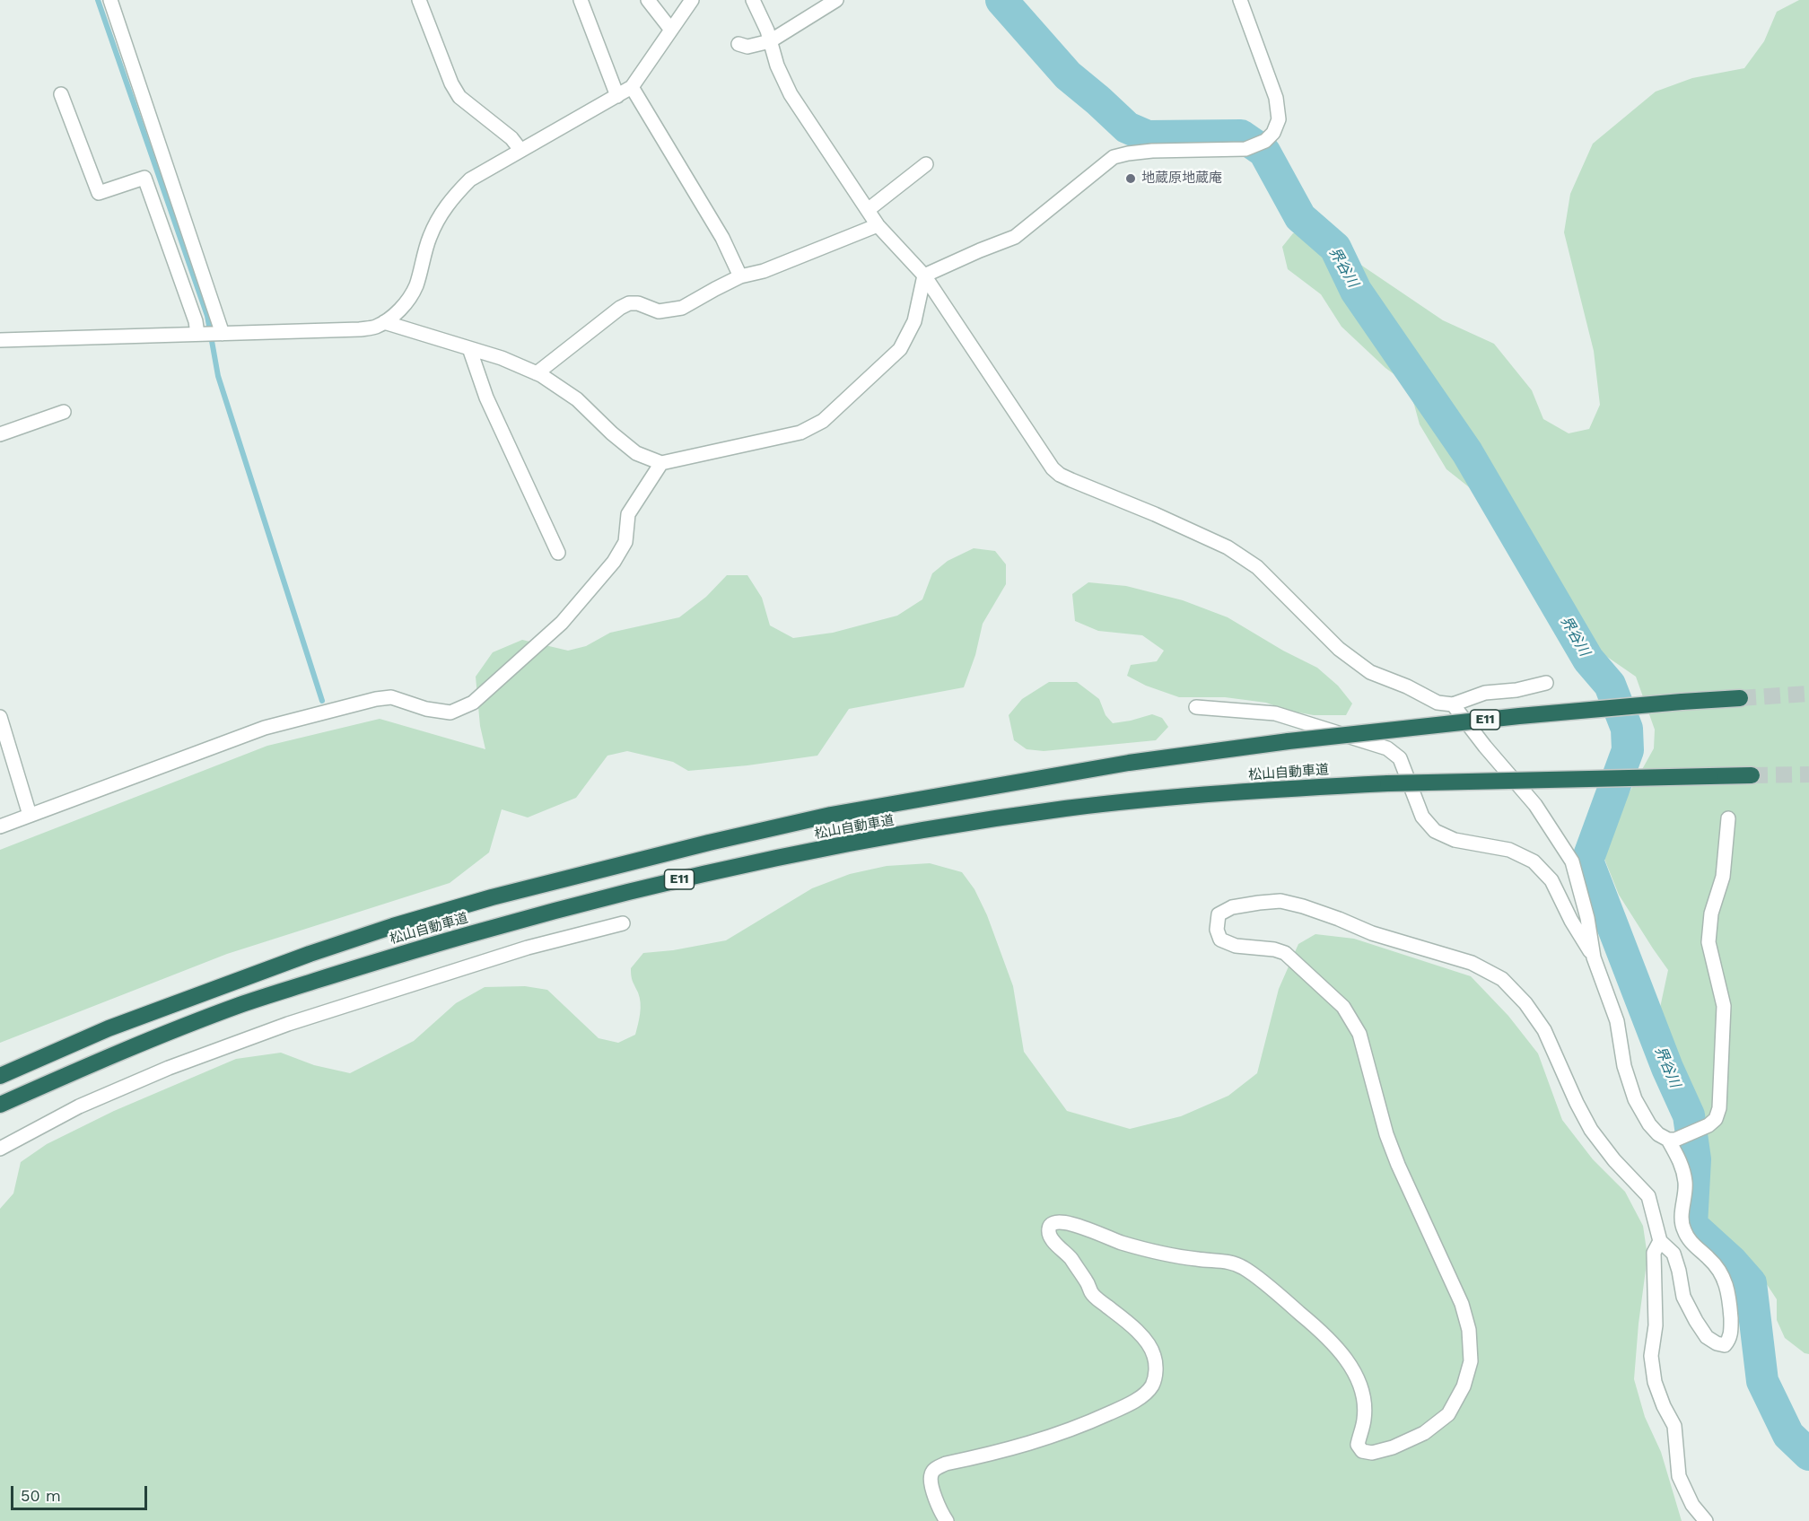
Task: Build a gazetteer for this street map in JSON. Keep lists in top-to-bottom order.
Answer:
{
  "streets": {
    "highway": ["E11", "松山自動車道"]
  },
  "water": ["界谷川"],
  "places": ["地蔵原地蔵庵"],
  "scale_bar": "50 m"
}
